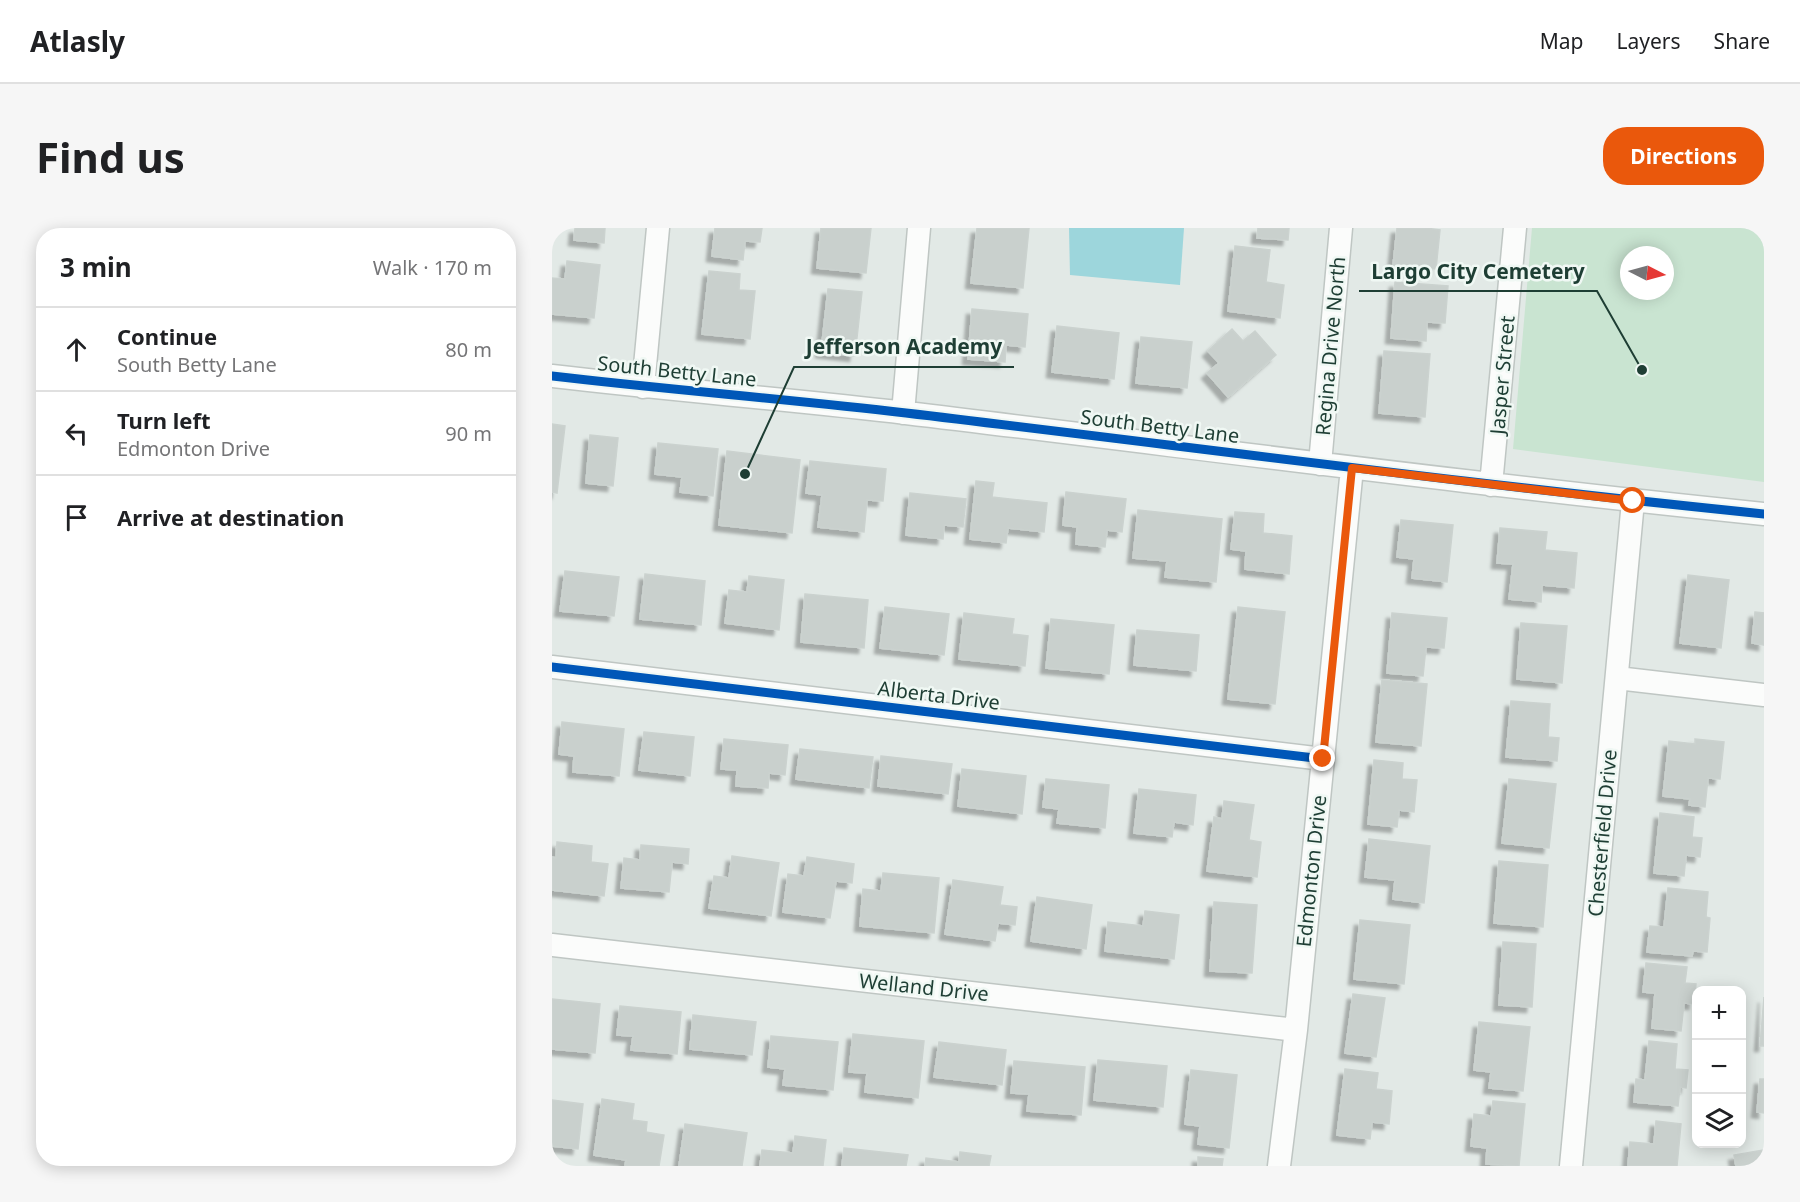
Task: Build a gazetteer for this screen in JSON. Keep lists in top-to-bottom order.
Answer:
{
  "streets": {
    "street": [
      "Regina Drive North",
      "South Betty Lane",
      "Jasper Street",
      "Alberta Drive",
      "Chesterfield Drive",
      "Edmonton Drive",
      "Welland Drive"
    ]
  },
  "crossings": [
    ["Regina Drive North", "South Betty Lane"],
    ["South Betty Lane", "Jasper Street"],
    ["South Betty Lane", "Chesterfield Drive"],
    ["South Betty Lane", "Edmonton Drive"],
    ["Alberta Drive", "Edmonton Drive"],
    ["Edmonton Drive", "Welland Drive"]
  ],
  "places": ["Largo City Cemetery", "Jefferson Academy"],
  "north": "right",
  "page": {
    "header": "Atlasly",
    "nav": ["Map", "Layers", "Share"],
    "buttons": "Directions",
    "title": "Find us",
    "heading": ["3 min", "Walk · 170 m"],
    "list": [
      ["Continue", "South Betty Lane", "80 m"],
      ["Turn left", "Edmonton Drive", "90 m"],
      "Arrive at destination"
    ],
    "map_buttons": ["+", "−"]
  }
}
